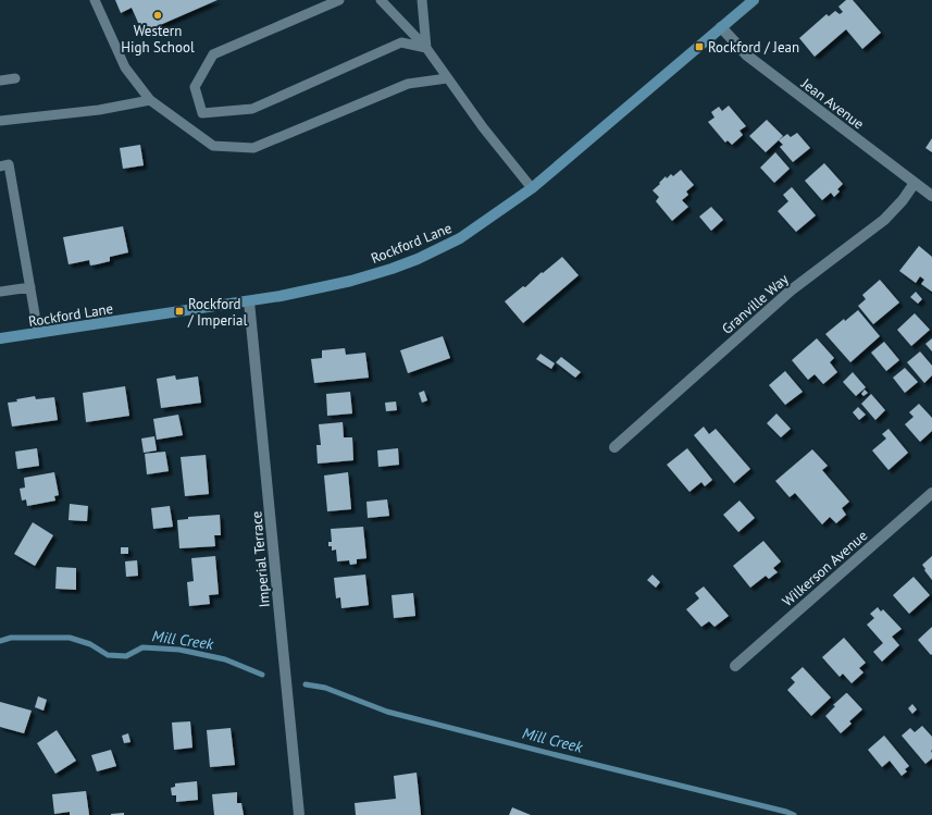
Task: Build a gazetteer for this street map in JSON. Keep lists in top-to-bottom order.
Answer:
{
  "streets": {
    "main road": ["Rockford Lane"],
    "street": [
      "Jean Avenue",
      "Granville Way",
      "Imperial Terrace",
      "Wilkerson Avenue"
    ]
  },
  "crossings": [
    ["Jean Avenue", "Rockford Lane"],
    ["Jean Avenue", "Granville Way"],
    ["Rockford Lane", "Imperial Terrace"]
  ],
  "water": ["Mill Creek"],
  "places": {
    "other": ["Western High School"],
    "transit": ["Rockford / Jean", "Rockford / Imperial"]
  }
}
